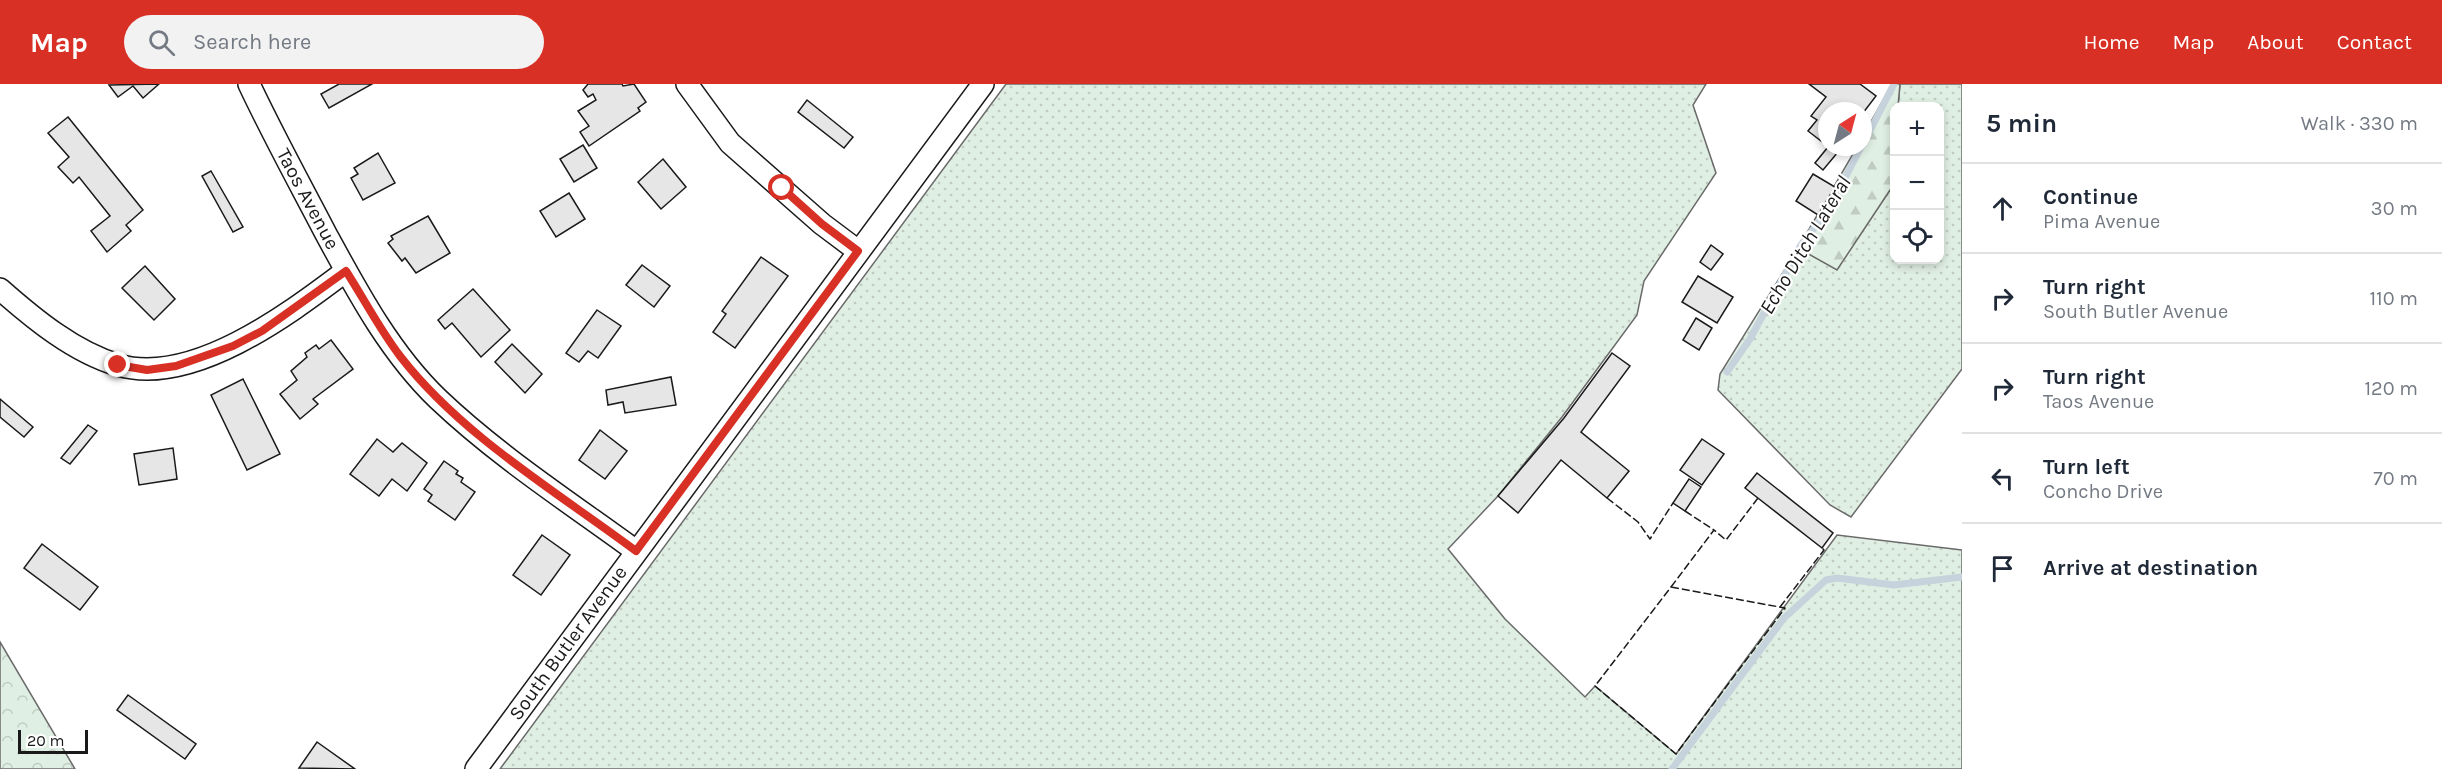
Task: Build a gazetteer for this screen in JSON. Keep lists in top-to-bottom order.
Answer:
{
  "streets": {
    "street": ["Taos Avenue", "South Butler Avenue"]
  },
  "crossings": [
    ["Taos Avenue", "South Butler Avenue"]
  ],
  "water": ["Echo Ditch Lateral"],
  "scale_bar": "20 m",
  "north": "top right",
  "page": {
    "header": "Map",
    "search": "Search here",
    "nav": [
      "Home",
      "Map",
      "About",
      "Contact"
    ],
    "heading": ["5 min", "Walk · 330 m"],
    "map_buttons": ["+", "−"],
    "list": [
      ["Continue", "Pima Avenue", "30 m"],
      ["Turn right", "South Butler Avenue", "110 m"],
      ["Turn right", "Taos Avenue", "120 m"],
      ["Turn left", "Concho Drive", "70 m"],
      "Arrive at destination"
    ],
    "scale": "20 m"
  }
}
